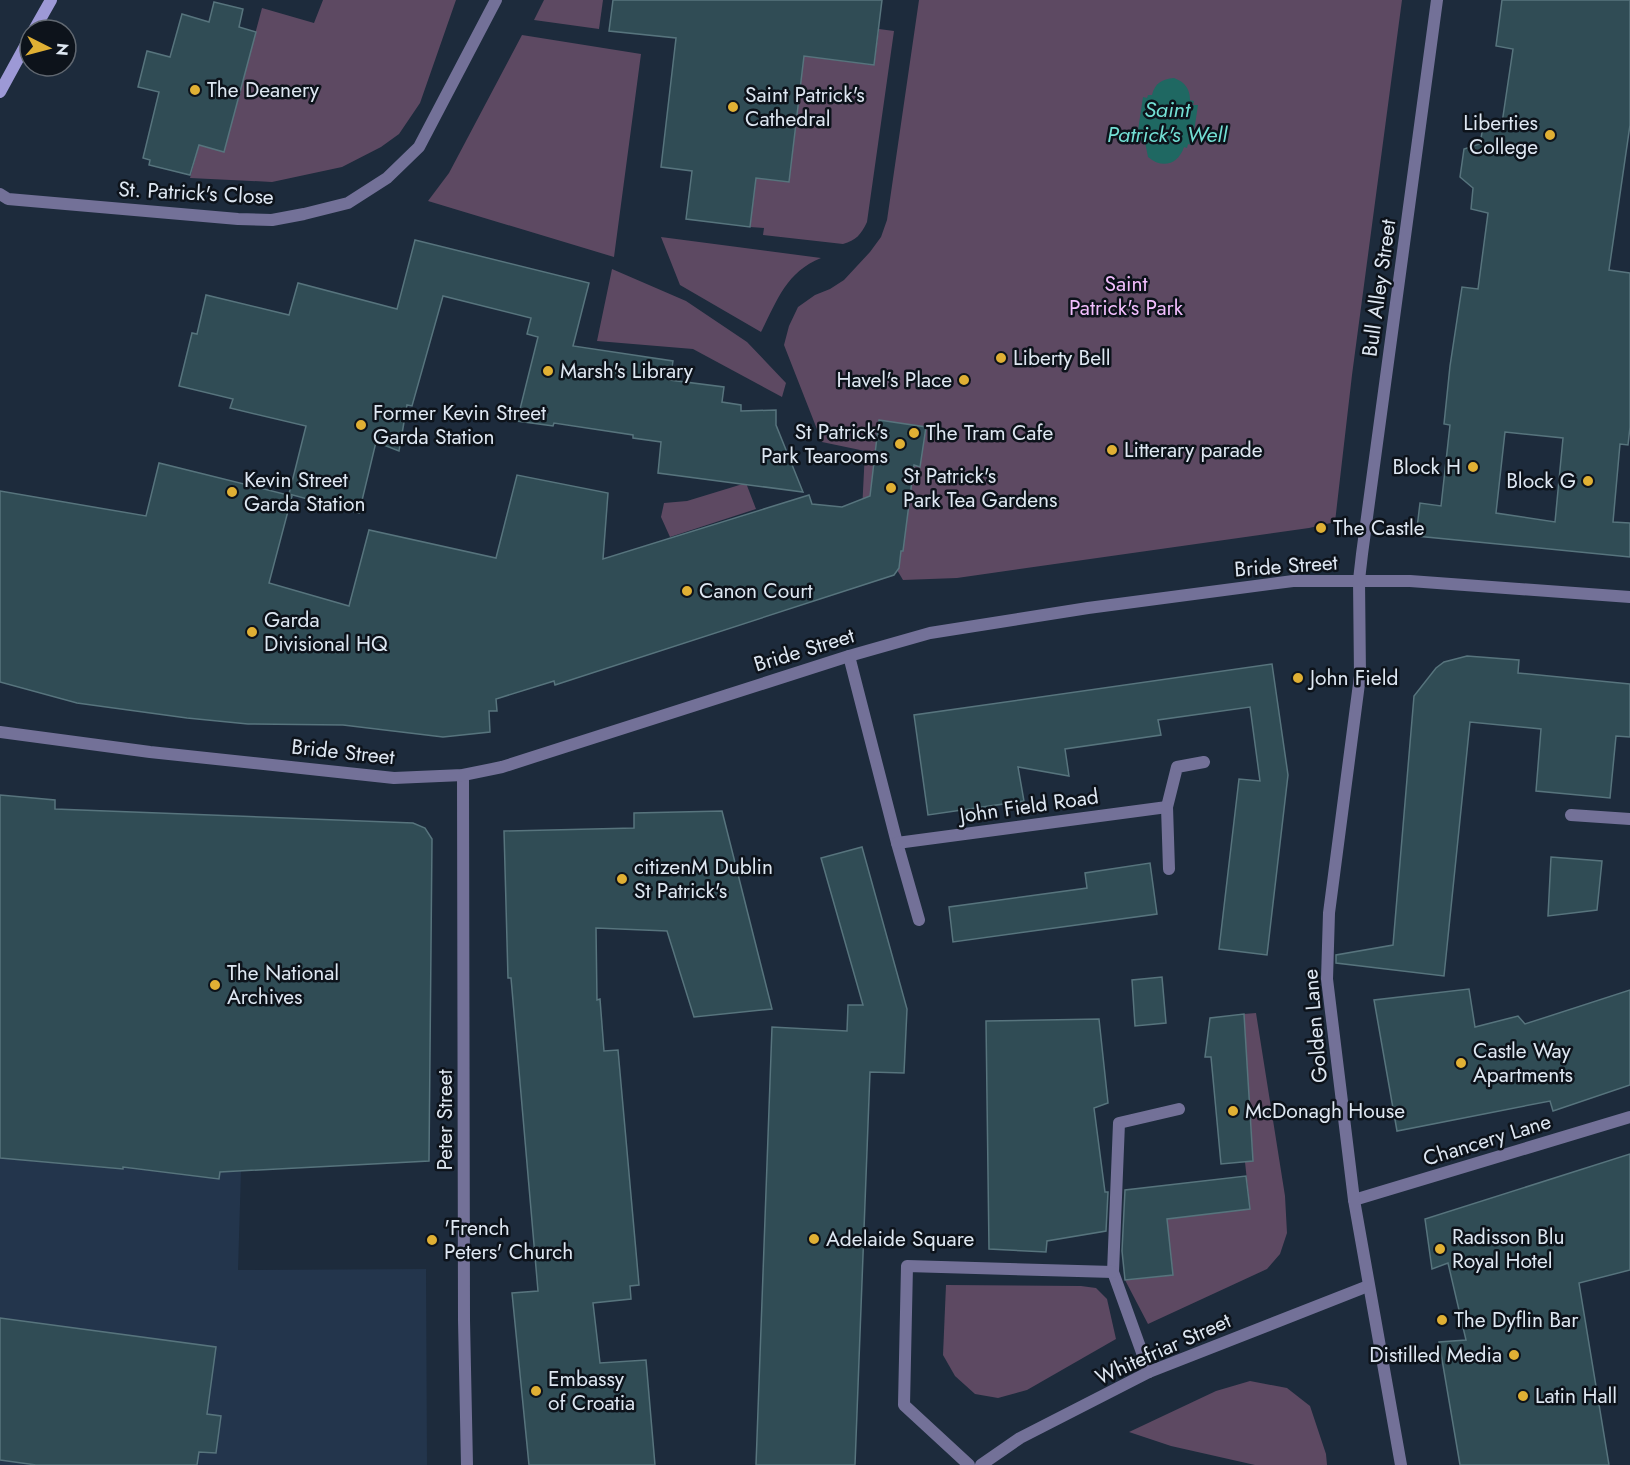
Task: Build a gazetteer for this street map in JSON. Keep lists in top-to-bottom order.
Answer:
{
  "streets": {
    "street": [
      "St. Patrick's Close",
      "Bull Alley Street",
      "Bride Street",
      "John Field Road",
      "Golden Lane",
      "Peter Street",
      "Chancery Lane",
      "Whitefriar Street"
    ]
  },
  "crossings": [
    ["Bull Alley Street", "Bride Street"],
    ["Bull Alley Street", "Golden Lane"],
    ["Bride Street", "Golden Lane"],
    ["Bride Street", "Peter Street"],
    ["Golden Lane", "Chancery Lane"],
    ["Golden Lane", "Whitefriar Street"]
  ],
  "water": ["Saint Patrick's Well"],
  "parks": ["Saint Patrick's Park"],
  "places": [
    "The Deanery",
    "Saint Patrick's Cathedral",
    "Liberties College",
    "Liberty Bell",
    "Marsh's Library",
    "Havel's Place",
    "Former Kevin Street Garda Station",
    "The Tram Cafe",
    "St Patrick's Park Tearooms",
    "Litterary parade",
    "Block H",
    "Block G",
    "St Patrick's Park Tea Gardens",
    "Kevin Street Garda Station",
    "The Castle",
    "Canon Court",
    "Garda Divisional HQ",
    "John Field",
    "citizenM Dublin St Patrick's",
    "The National Archives",
    "Castle Way Apartments",
    "McDonagh House",
    "Adelaide Square",
    "'French Peters' Church",
    "Radisson Blu Royal Hotel",
    "The Dyflin Bar",
    "Distilled Media",
    "Embassy of Croatia",
    "Latin Hall"
  ],
  "north": "right"
}
